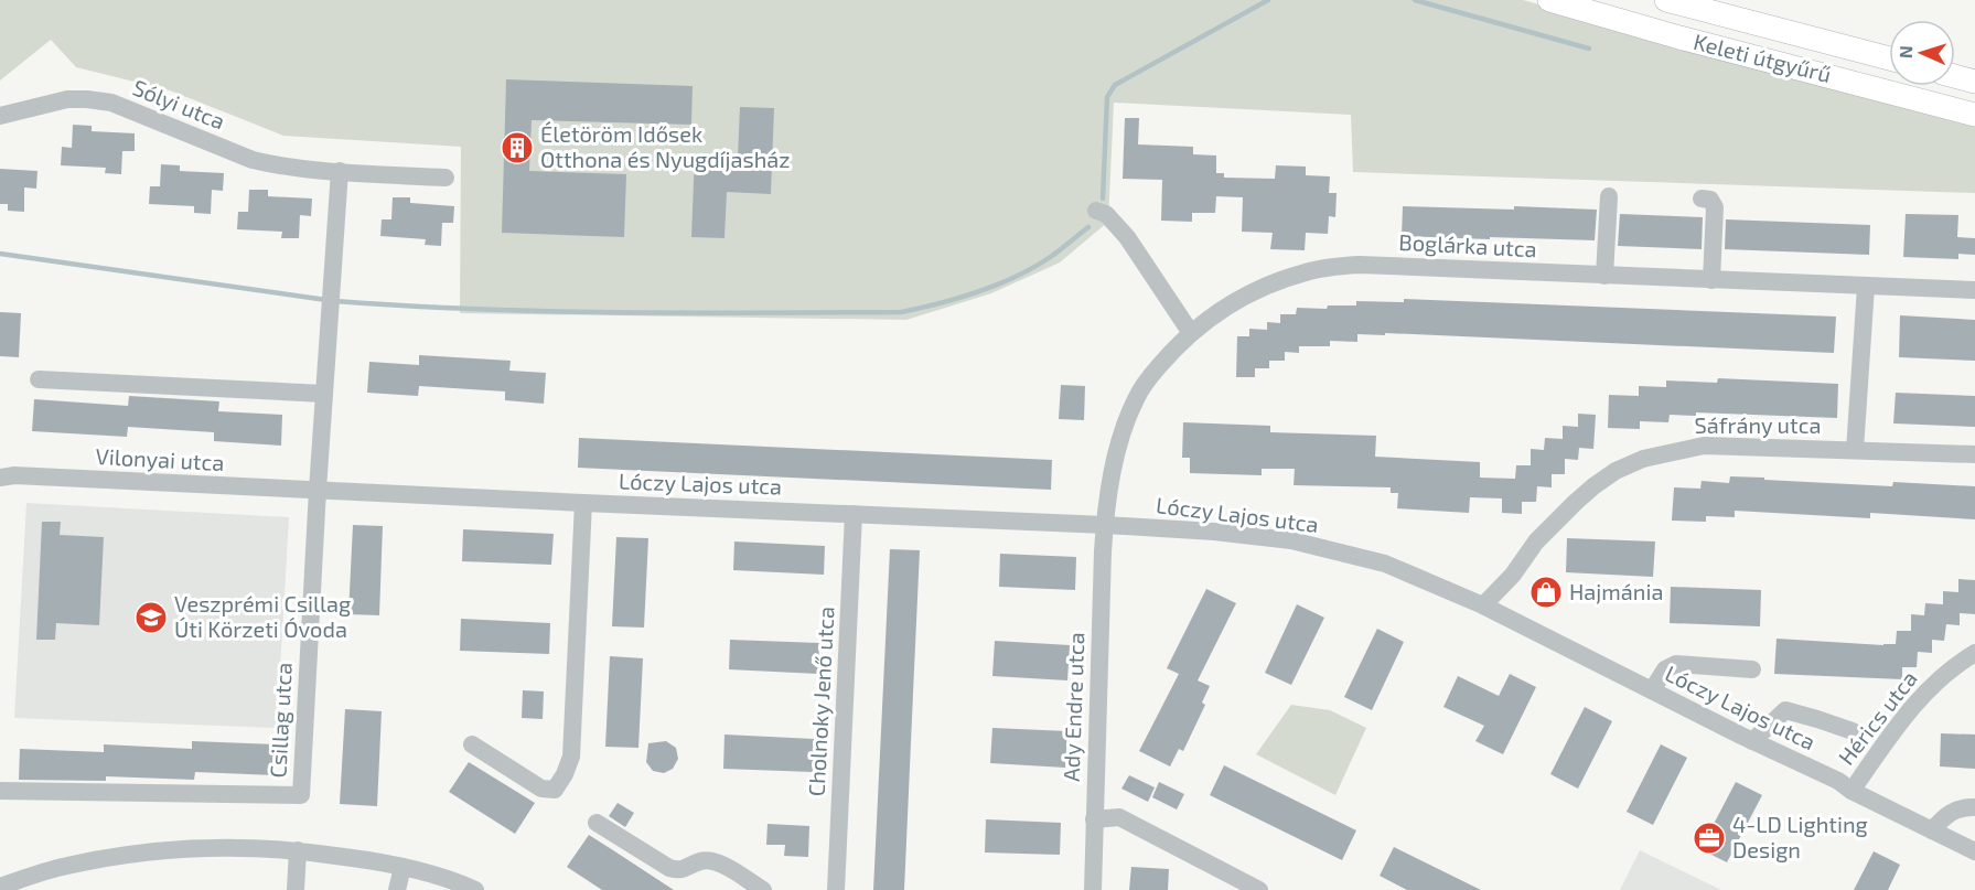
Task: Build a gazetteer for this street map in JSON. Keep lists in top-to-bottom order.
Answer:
{
  "streets": {
    "main road": ["Keleti útgyűrű"],
    "street": [
      "Sólyi utca",
      "Boglárka utca",
      "Sáfrány utca",
      "Vilonyai utca",
      "Lóczy Lajos utca",
      "Cholnoky Jenő utca",
      "Ady Endre utca",
      "Hérics utca",
      "Csillag utca"
    ]
  },
  "crossings": [
    ["Boglárka utca", "Lóczy Lajos utca"],
    ["Boglárka utca", "Ady Endre utca"],
    ["Sáfrány utca", "Lóczy Lajos utca"],
    ["Vilonyai utca", "Lóczy Lajos utca"],
    ["Vilonyai utca", "Csillag utca"],
    ["Lóczy Lajos utca", "Cholnoky Jenő utca"],
    ["Lóczy Lajos utca", "Ady Endre utca"],
    ["Lóczy Lajos utca", "Hérics utca"],
    ["Lóczy Lajos utca", "Csillag utca"]
  ],
  "places": {
    "building": ["Életöröm Idősek Otthona és Nyugdíjasház"],
    "shop": ["Hajmánia"],
    "school or university": ["Veszprémi Csillag Úti Körzeti Óvoda"],
    "office": ["4-LD Lighting Design"]
  },
  "north": "left"
}
